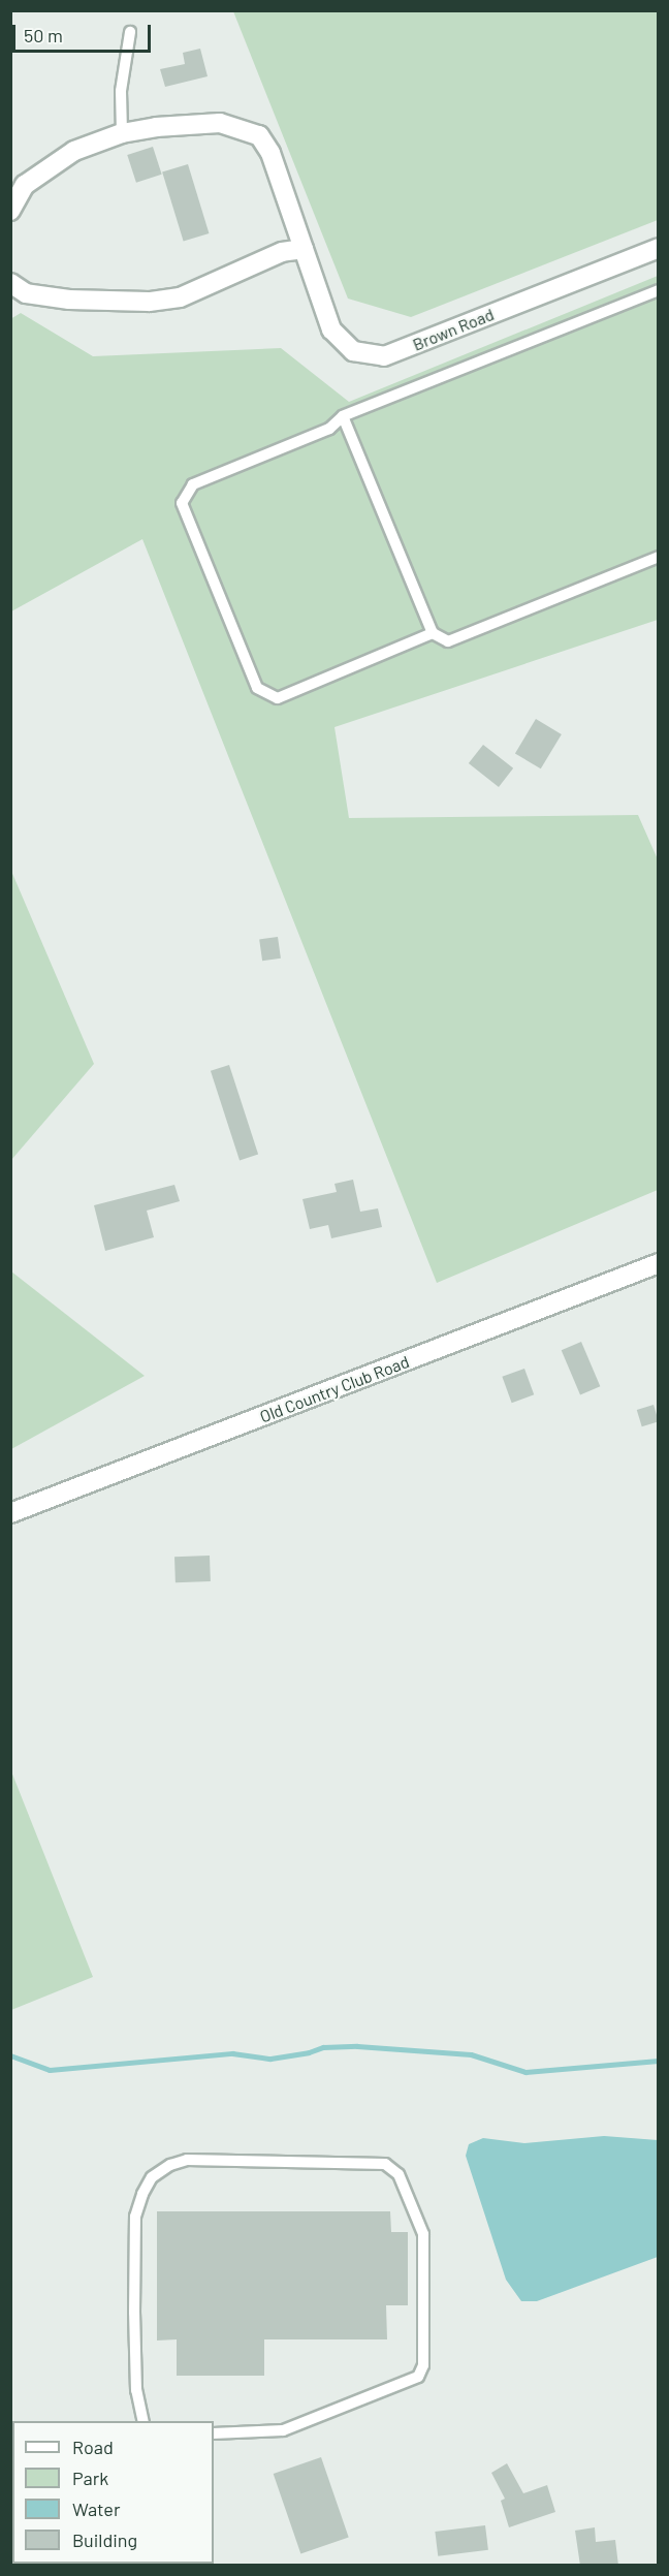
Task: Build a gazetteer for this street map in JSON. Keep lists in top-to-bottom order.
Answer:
{
  "streets": {
    "street": ["Brown Road", "Old Country Club Road"]
  },
  "legend": [
    "Road",
    "Park",
    "Water",
    "Building"
  ],
  "scale_bar": "50 m"
}
